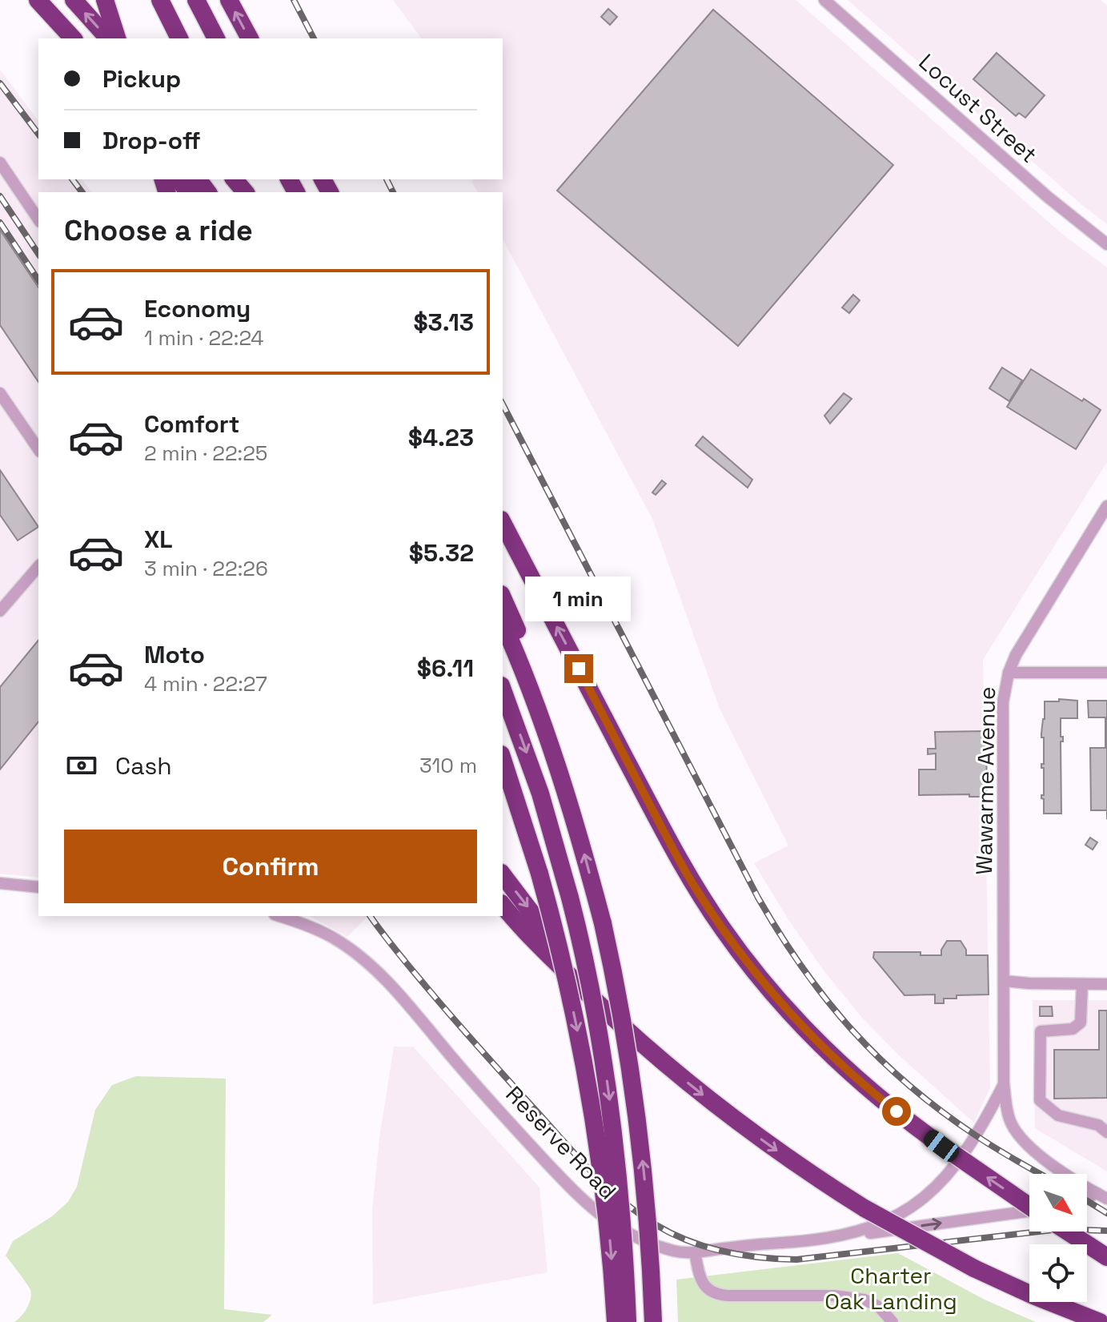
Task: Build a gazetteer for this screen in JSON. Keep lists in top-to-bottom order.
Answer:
{
  "streets": {
    "street": ["Locust Street", "Wawarme Avenue", "Reserve Road"]
  },
  "crossings": [
    ["Wawarme Avenue", "Reserve Road"]
  ],
  "parks": ["Charter Oak Landing"],
  "north": "bottom right",
  "page": {
    "banner": ["Pickup", "Drop-off"],
    "heading": "Choose a ride",
    "list": [
      {
        "name": "Economy",
        "note": "1 min · 22:24",
        "value": "$3.13"
      },
      {
        "name": "Comfort",
        "note": "2 min · 22:25",
        "value": "$4.23"
      },
      {
        "name": "XL",
        "note": "3 min · 22:26",
        "value": "$5.32"
      },
      {
        "name": "Moto",
        "note": "4 min · 22:27",
        "value": "$6.11"
      }
    ],
    "bubble": "1 min",
    "pay": ["Cash", "310 m"],
    "buttons": "Confirm"
  }
}
